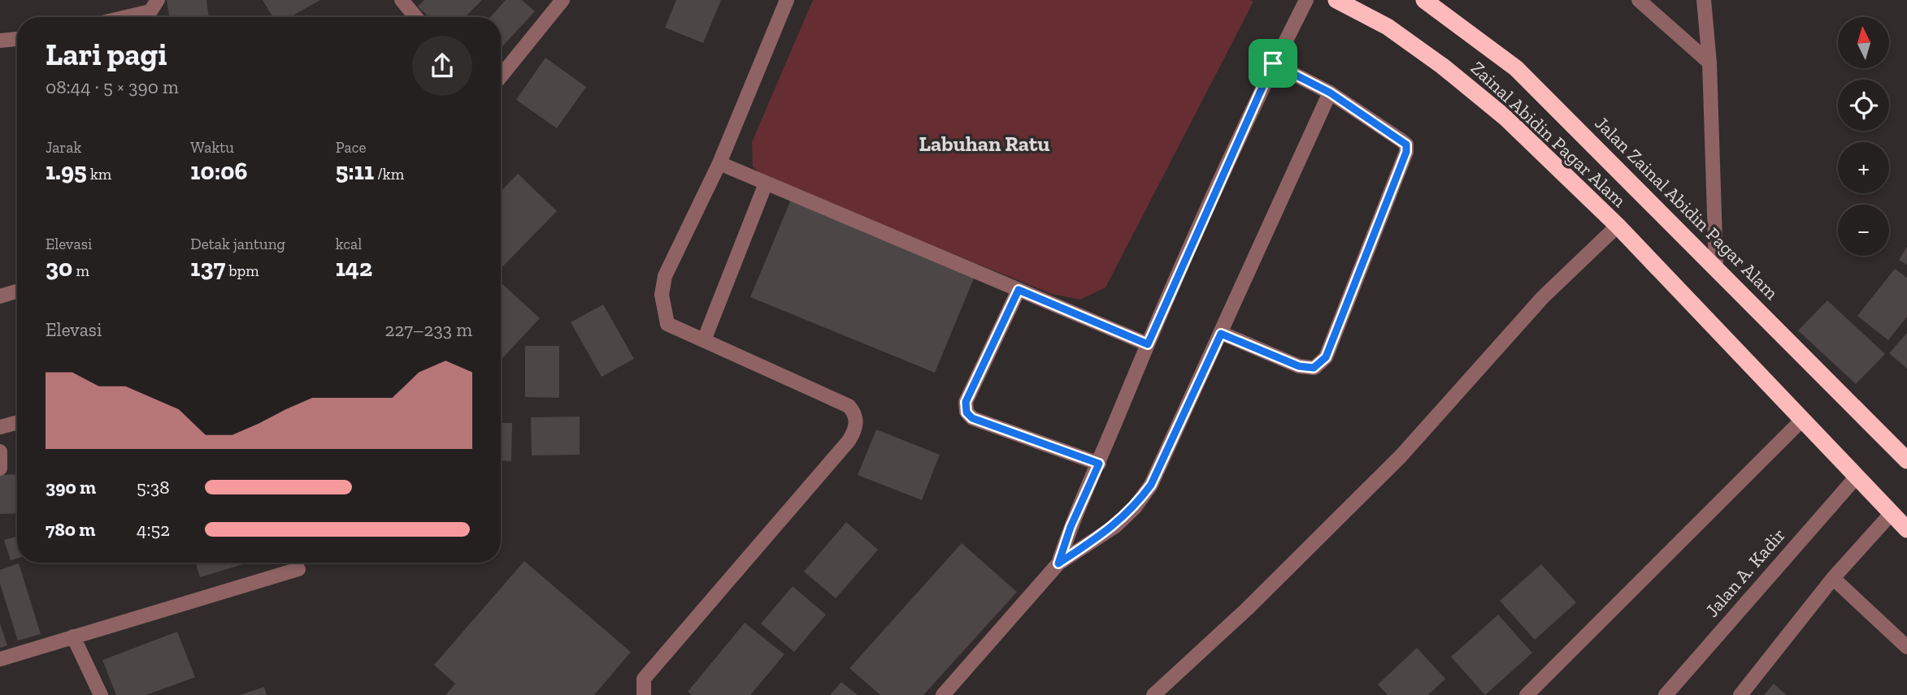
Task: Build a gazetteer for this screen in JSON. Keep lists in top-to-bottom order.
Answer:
{
  "streets": {
    "highway": ["Zainal Abidin Pagar Alam", "Jalan Zainal Abidin Pagar Alam"],
    "street": ["Jalan A. Kadir"]
  },
  "districts": ["Labuhan Ratu"],
  "north": "top",
  "page": {
    "map_buttons": ["+", "−"],
    "heading": ["Lari pagi", "08:44 · 5 × 390 m"],
    "stats": [
      ["Jarak", "1.95 km"],
      ["Waktu", "10:06"],
      ["Pace", "5:11 /km"],
      ["Elevasi", "30 m"],
      ["Detak jantung", "137 bpm"],
      ["kcal", "142"]
    ],
    "chart": ["Elevasi", "227–233 m"],
    "list": [
      {
        "name": "390 m",
        "note": "5:38"
      },
      {
        "name": "780 m",
        "note": "4:52"
      }
    ]
  }
}
